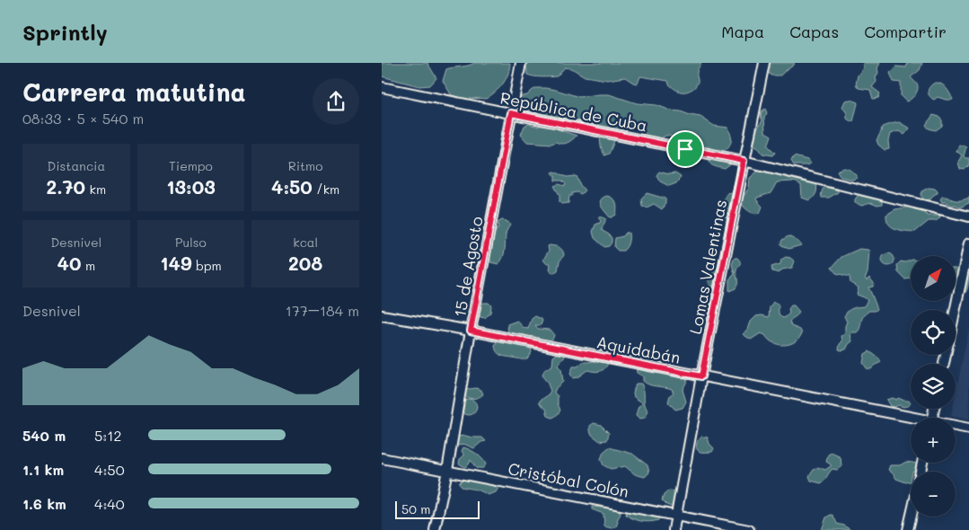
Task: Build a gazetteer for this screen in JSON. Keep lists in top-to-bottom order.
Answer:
{
  "streets": {
    "street": [
      "República de Cuba",
      "15 de Agosto",
      "Lomas Valentinas",
      "Aquidabán",
      "Cristóbal Colón"
    ]
  },
  "crossings": [
    ["República de Cuba", "15 de Agosto"],
    ["República de Cuba", "Lomas Valentinas"],
    ["15 de Agosto", "Aquidabán"],
    ["15 de Agosto", "Cristóbal Colón"],
    ["Lomas Valentinas", "Aquidabán"],
    ["Lomas Valentinas", "Cristóbal Colón"]
  ],
  "scale_bar": "50 m",
  "north": "top right",
  "page": {
    "header": "Sprintly",
    "nav": ["Mapa", "Capas", "Compartir"],
    "heading": ["Carrera matutina", "08:33 · 5 × 540 m"],
    "stats": [
      ["Distancia", "2.70 km"],
      ["Tiempo", "13:03"],
      ["Ritmo", "4:50 /km"],
      ["Desnivel", "40 m"],
      ["Pulso", "149 bpm"],
      ["kcal", "208"]
    ],
    "map_buttons": ["+", "−"],
    "chart": ["Desnivel", "177–184 m"],
    "list": [
      {
        "name": "540 m",
        "note": "5:12"
      },
      {
        "name": "1.1 km",
        "note": "4:50"
      },
      {
        "name": "1.6 km",
        "note": "4:40"
      }
    ],
    "scale": "50 m"
  }
}
